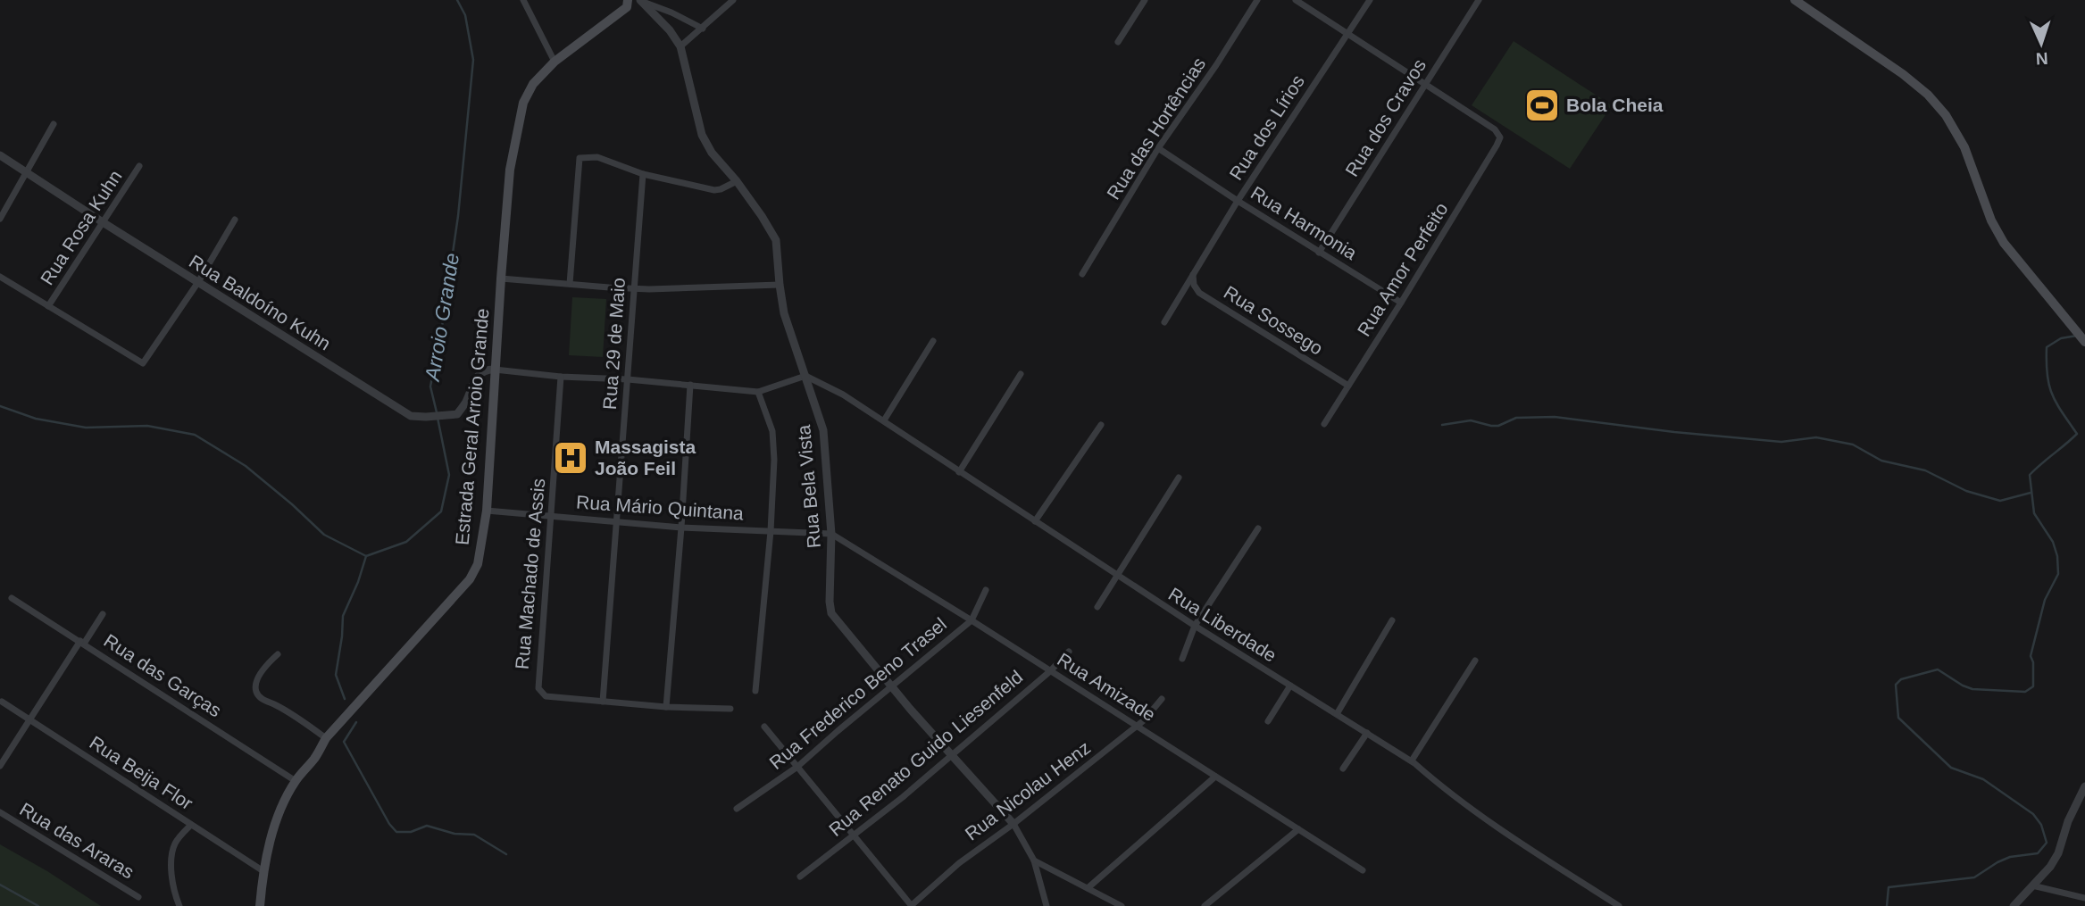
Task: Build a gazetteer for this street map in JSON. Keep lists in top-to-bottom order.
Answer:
{
  "streets": {
    "main road": ["Estrada Geral Arroio Grande"],
    "street": [
      "Rua dos Cravos",
      "Rua dos Lírios",
      "Rua das Hortências",
      "Rua Harmonia",
      "Rua Rosa Kuhn",
      "Rua Amor Perfeito",
      "Rua Baldoíno Kuhn",
      "Rua Sossego",
      "Rua 29 de Maio",
      "Rua Bela Vista",
      "Rua Mário Quintana",
      "Rua Machado de Assis",
      "Rua Liberdade",
      "Rua das Garças",
      "Rua Amizade",
      "Rua Frederico Beno Trasel",
      "Rua Renato Guido Liesenfeld",
      "Rua Beija Flor",
      "Rua Nicolau Henz",
      "Rua das Araras"
    ]
  },
  "crossings": [
    ["Rua dos Cravos", "Rua Harmonia"],
    ["Rua dos Cravos", "Rua Amor Perfeito"],
    ["Rua dos Lírios", "Rua Harmonia"],
    ["Rua dos Lírios", "Rua Sossego"],
    ["Rua das Hortências", "Rua Harmonia"],
    ["Rua Harmonia", "Rua Amor Perfeito"],
    ["Rua Rosa Kuhn", "Rua Baldoíno Kuhn"],
    ["Rua Amor Perfeito", "Rua Sossego"],
    ["Rua Baldoíno Kuhn", "Estrada Geral Arroio Grande"],
    ["Rua 29 de Maio", "Rua Mário Quintana"],
    ["Rua 29 de Maio", "Rua Machado de Assis"],
    ["Estrada Geral Arroio Grande", "Rua Mário Quintana"],
    ["Estrada Geral Arroio Grande", "Rua das Garças"],
    ["Estrada Geral Arroio Grande", "Rua Beija Flor"],
    ["Rua Bela Vista", "Rua Mário Quintana"],
    ["Rua Bela Vista", "Rua Liberdade"],
    ["Rua Bela Vista", "Rua Amizade"],
    ["Rua Bela Vista", "Rua Frederico Beno Trasel"],
    ["Rua Bela Vista", "Rua Renato Guido Liesenfeld"],
    ["Rua Bela Vista", "Rua Nicolau Henz"],
    ["Rua Mário Quintana", "Rua Machado de Assis"],
    ["Rua Mário Quintana", "Rua Amizade"],
    ["Rua Amizade", "Rua Frederico Beno Trasel"],
    ["Rua Amizade", "Rua Renato Guido Liesenfeld"],
    ["Rua Amizade", "Rua Nicolau Henz"]
  ],
  "water": ["Arroio Grande"],
  "places": {
    "sports": ["Bola Cheia"],
    "hospital": ["Massagista João Feil"]
  },
  "north": "bottom"
}
